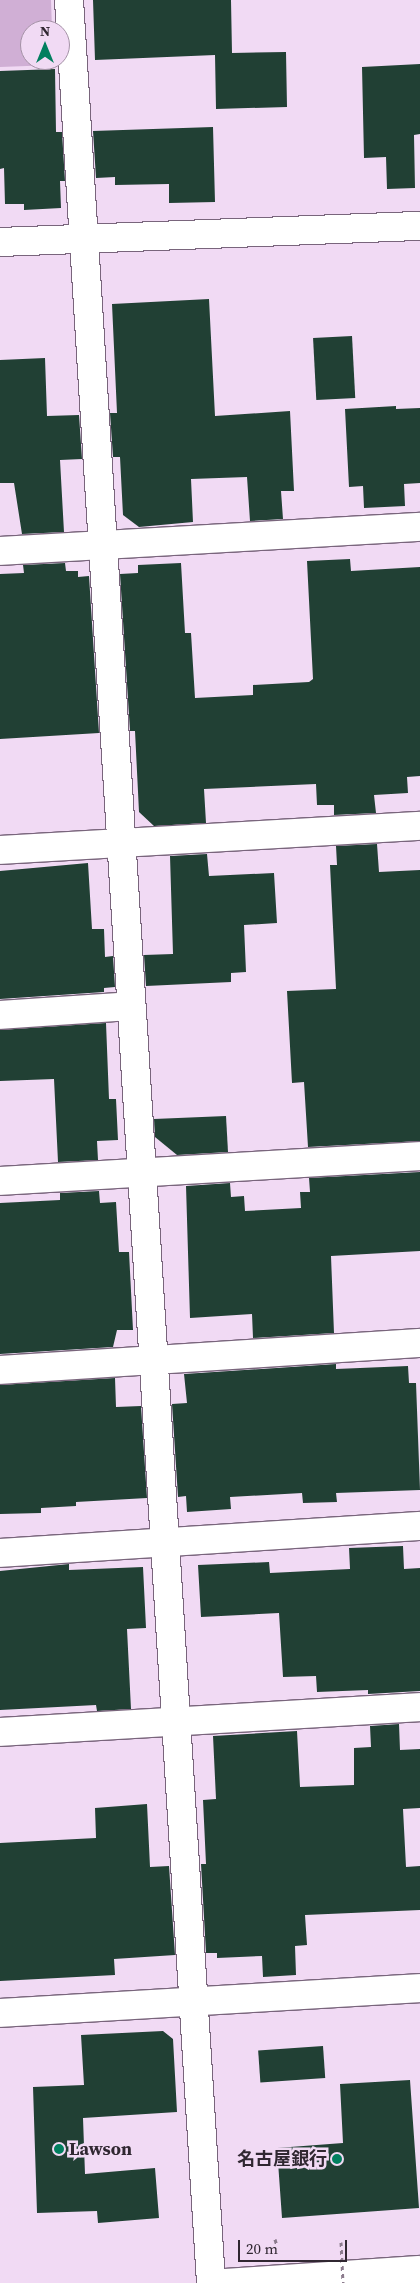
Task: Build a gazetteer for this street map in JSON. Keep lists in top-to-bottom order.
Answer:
{
  "places": ["Lawson", "名古屋銀行"],
  "scale_bar": "20 m",
  "north": "top"
}
